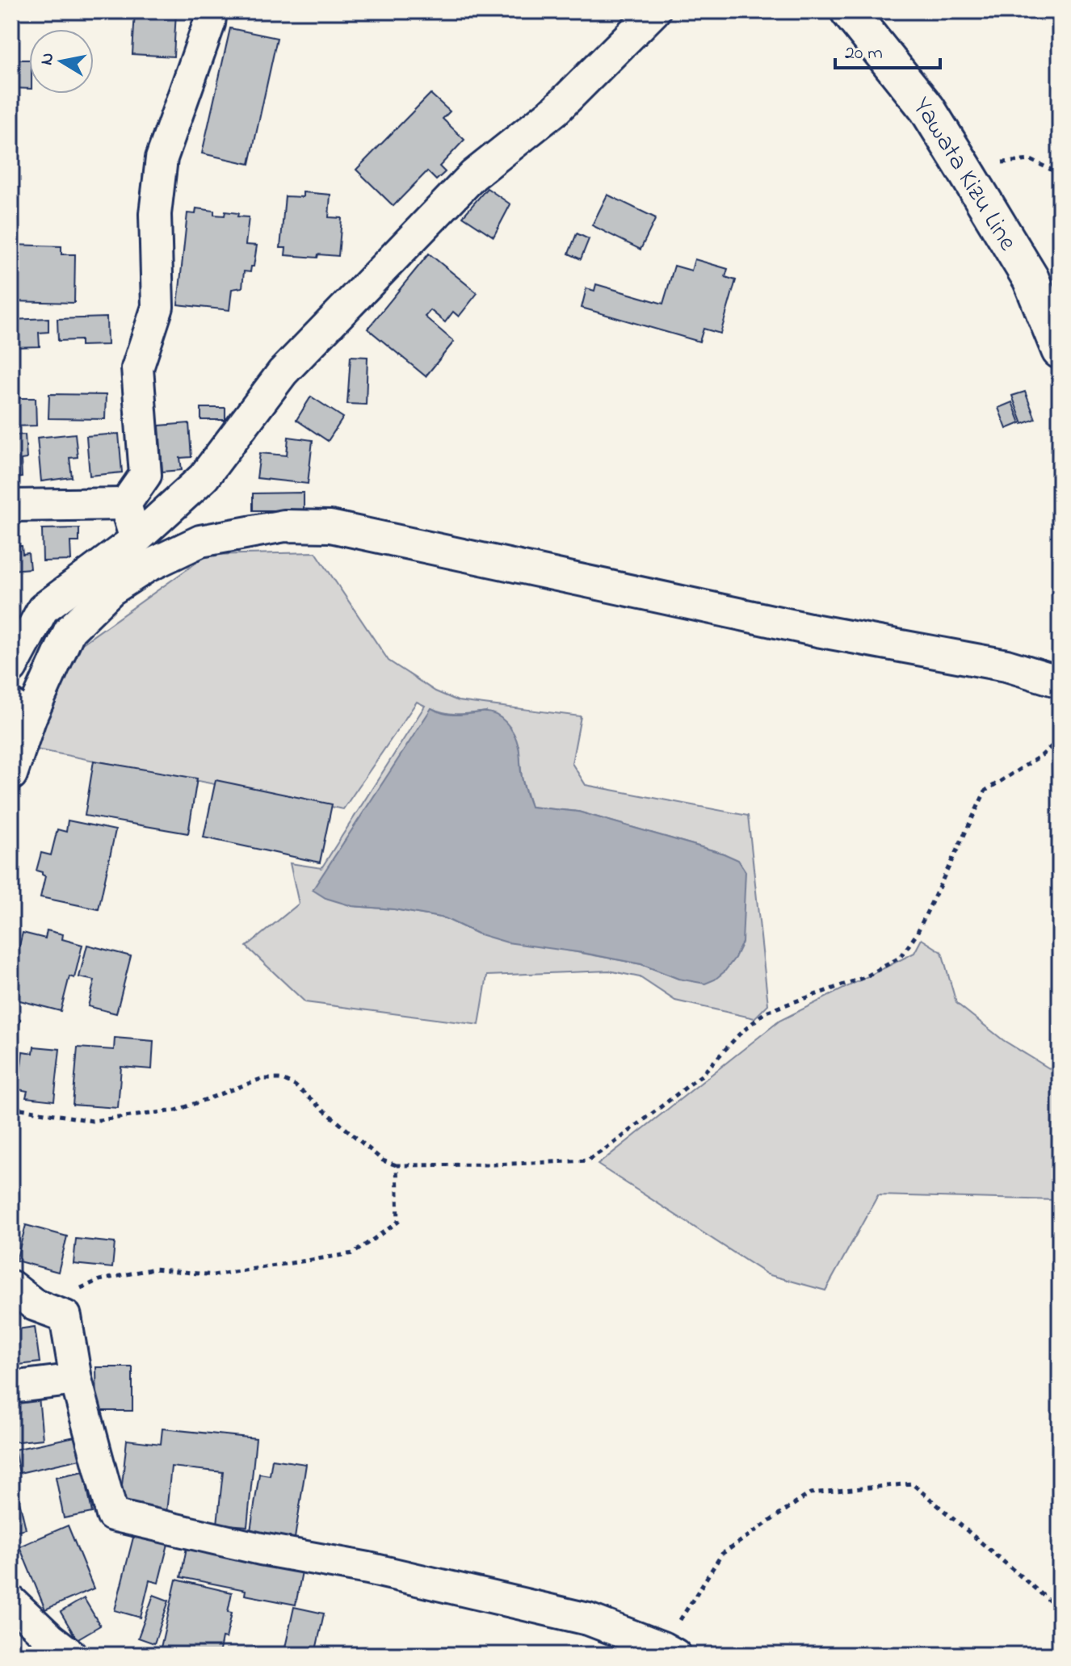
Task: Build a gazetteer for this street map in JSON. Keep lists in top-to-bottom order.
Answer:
{
  "streets": {
    "main road": ["Yawata Kizu Line"]
  },
  "scale_bar": "20 m",
  "north": "left"
}
